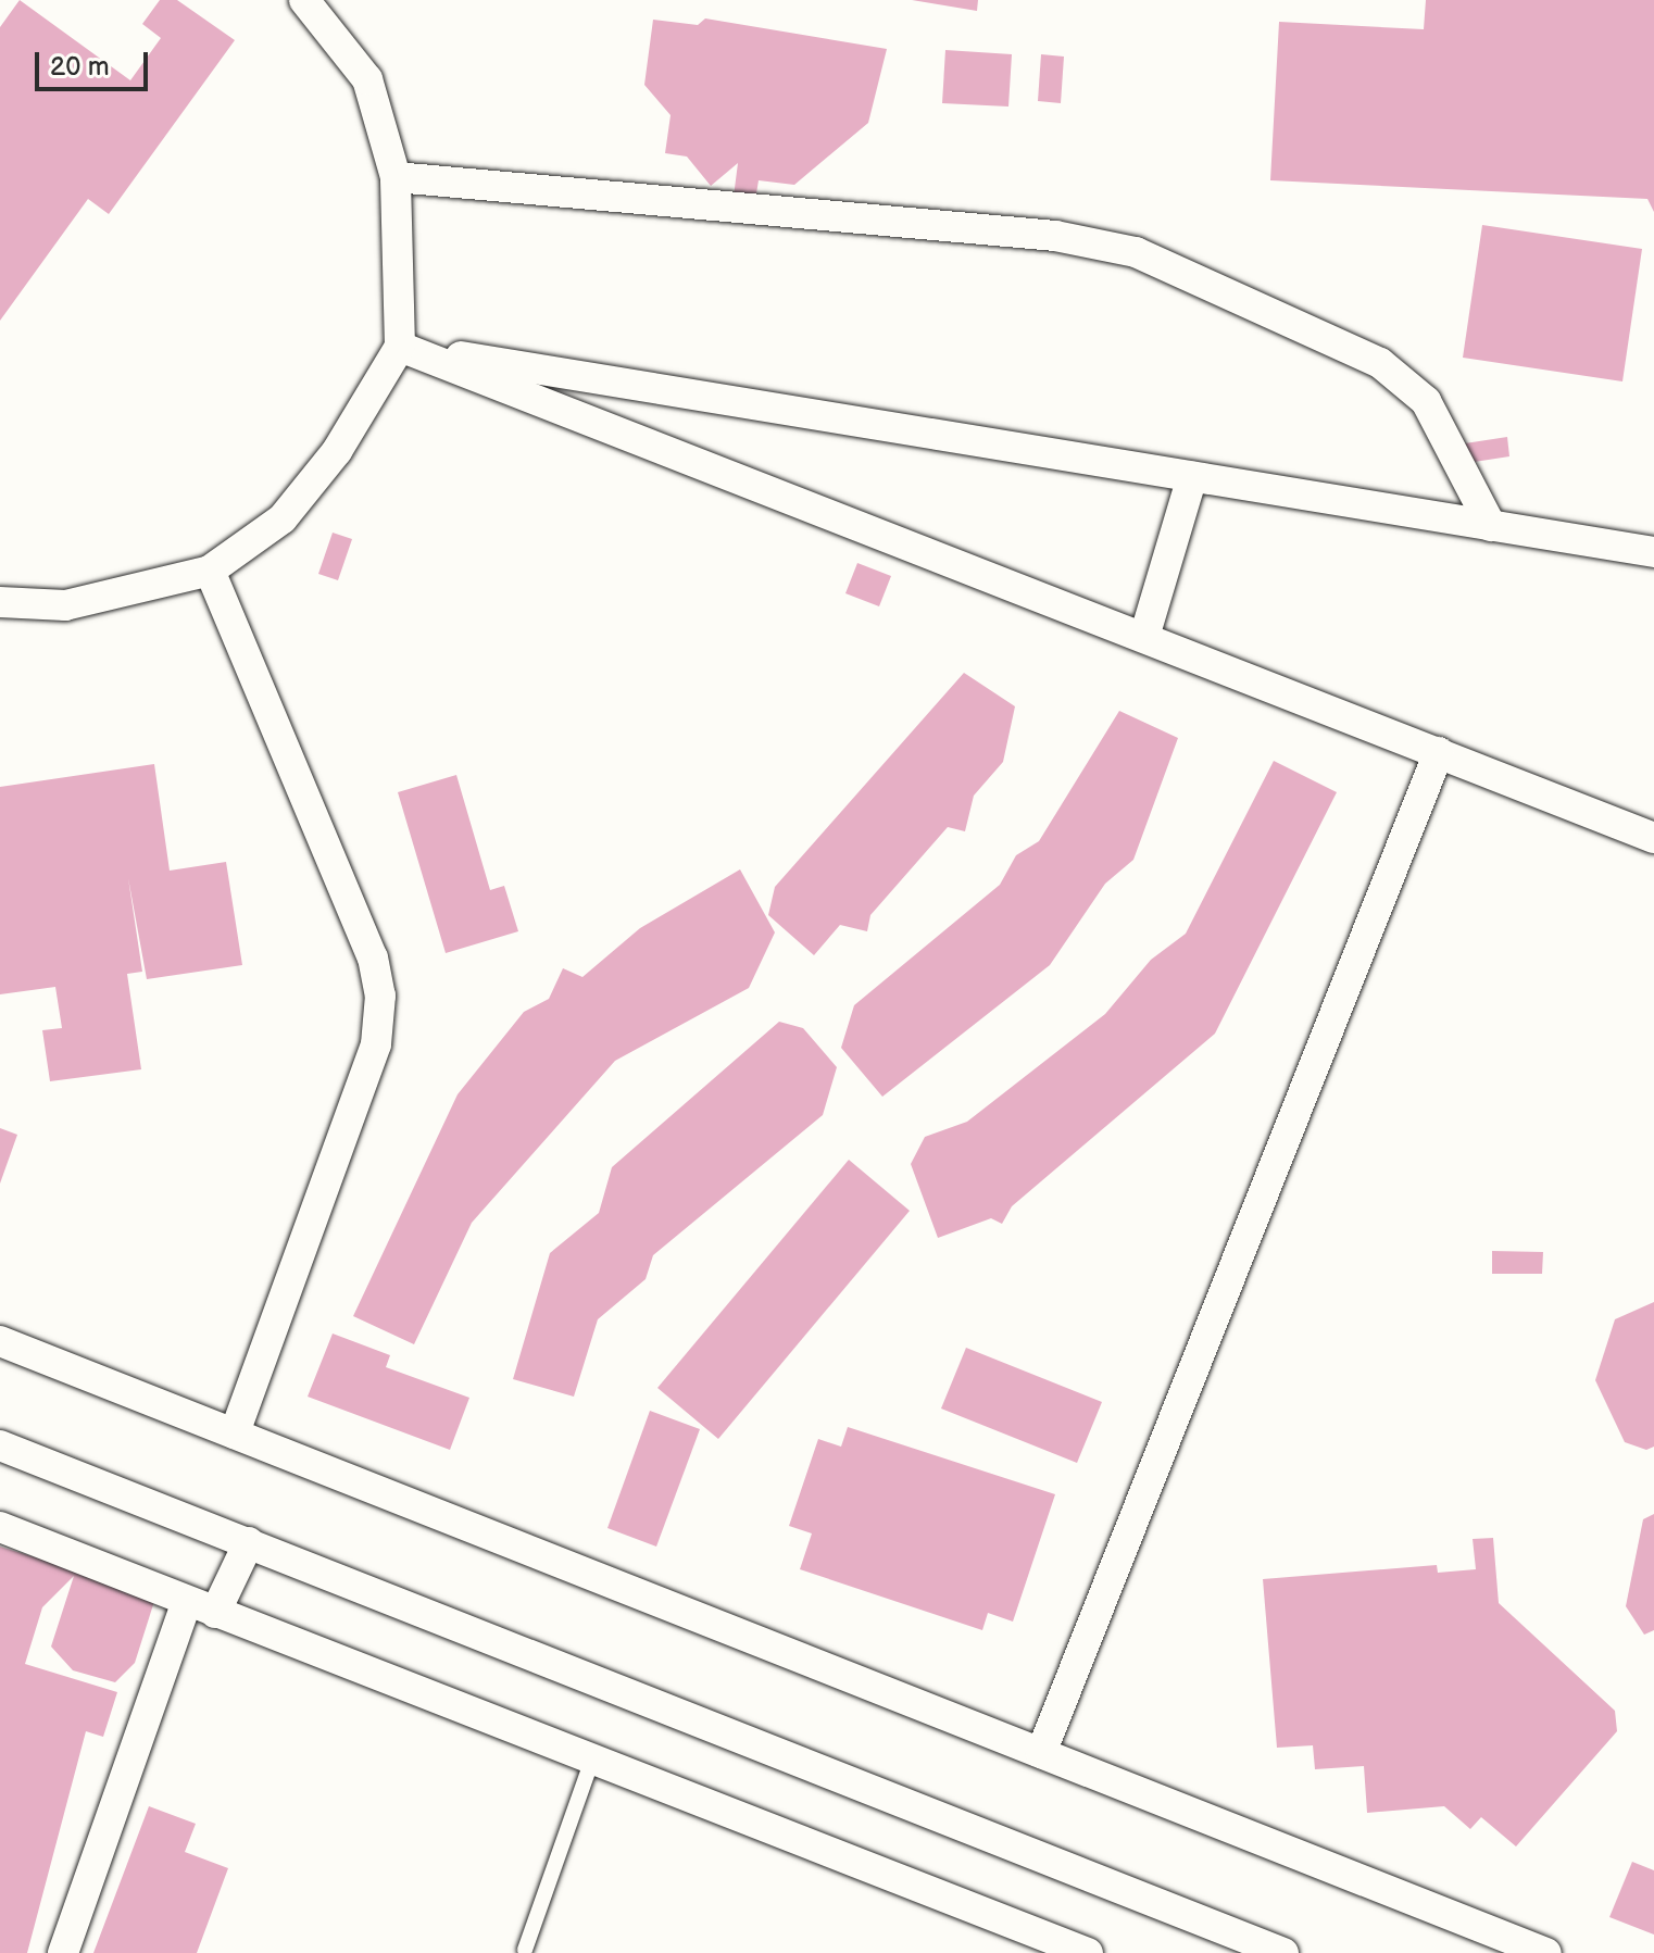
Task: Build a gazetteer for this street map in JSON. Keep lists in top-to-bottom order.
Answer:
{
  "scale_bar": "20 m"
}
